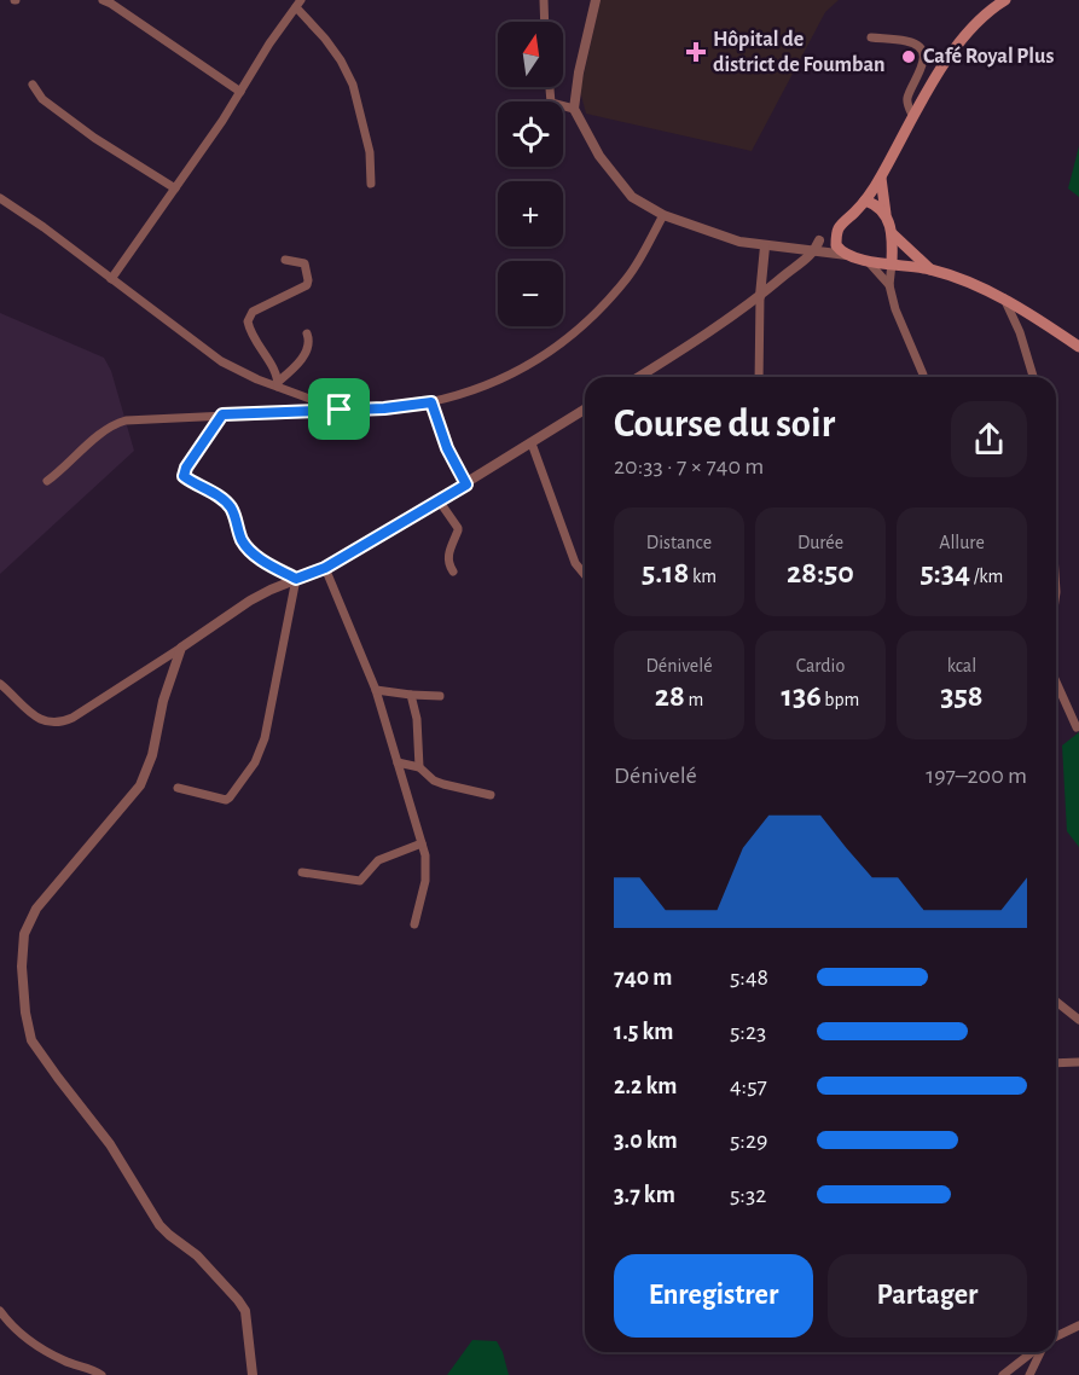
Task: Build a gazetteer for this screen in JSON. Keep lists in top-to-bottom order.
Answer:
{
  "places": {
    "health": ["Hôpital de district de Foumban"],
    "other": ["Café Royal Plus"]
  },
  "north": "top",
  "page": {
    "map_buttons": ["+", "−"],
    "heading": ["Course du soir", "20:33 · 7 × 740 m"],
    "stats": [
      ["Distance", "5.18 km"],
      ["Durée", "28:50"],
      ["Allure", "5:34 /km"],
      ["Dénivelé", "28 m"],
      ["Cardio", "136 bpm"],
      ["kcal", "358"]
    ],
    "chart": ["Dénivelé", "197–200 m"],
    "list": [
      {
        "name": "740 m",
        "note": "5:48"
      },
      {
        "name": "1.5 km",
        "note": "5:23"
      },
      {
        "name": "2.2 km",
        "note": "4:57"
      },
      {
        "name": "3.0 km",
        "note": "5:29"
      },
      {
        "name": "3.7 km",
        "note": "5:32"
      }
    ],
    "buttons": ["Enregistrer", "Partager"]
  }
}
